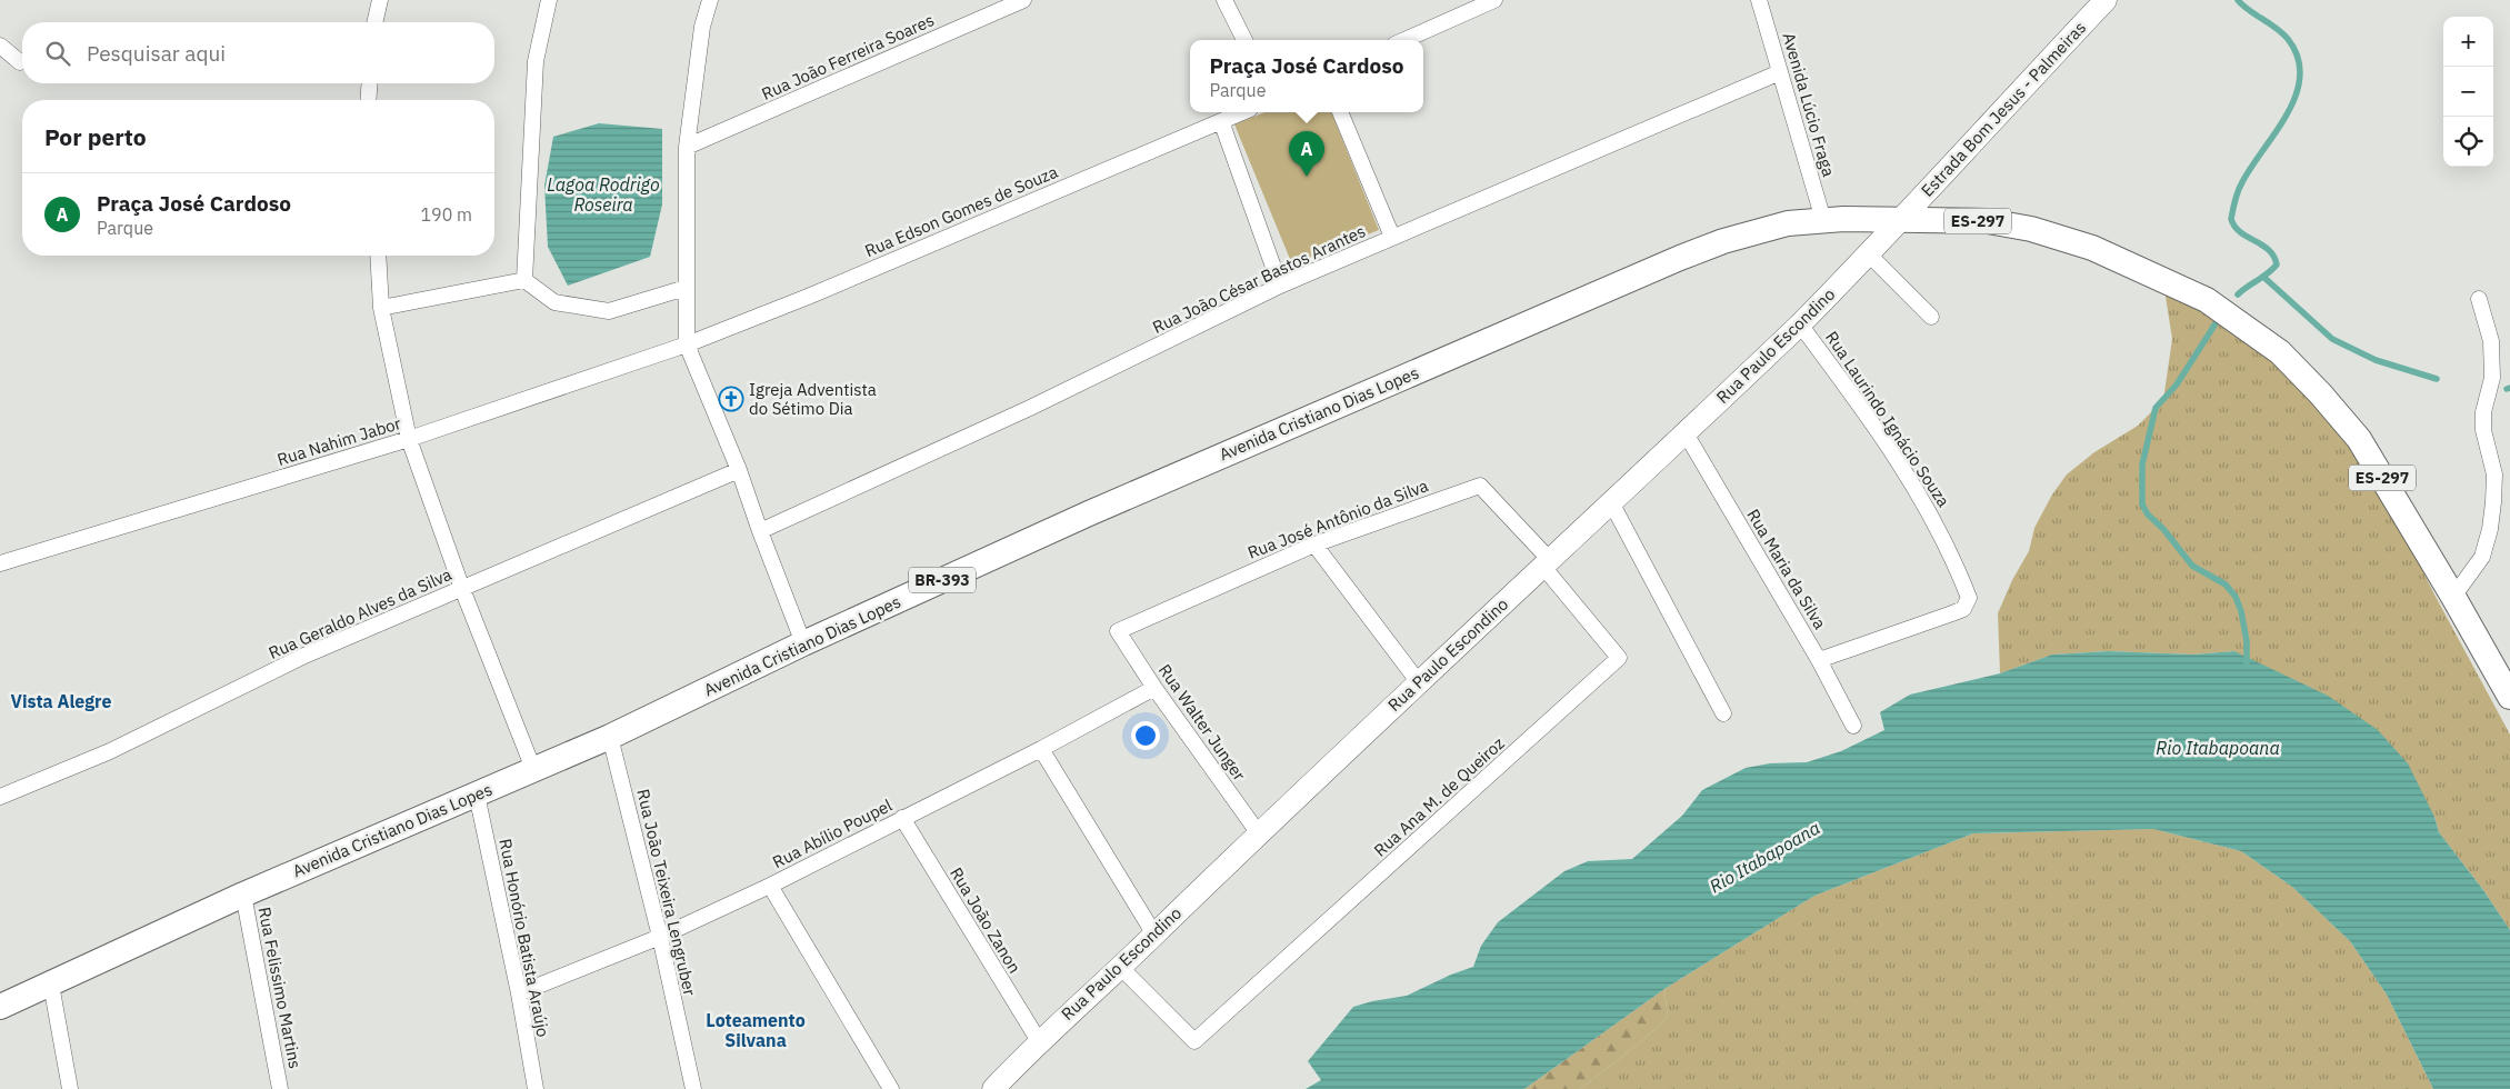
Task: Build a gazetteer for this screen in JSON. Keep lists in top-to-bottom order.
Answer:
{
  "streets": {
    "main road": [
      "Estrada Bom Jesus - Palmeiras",
      "ES-297",
      "Rua Paulo Escondino",
      "Avenida Cristiano Dias Lopes",
      "BR-393"
    ],
    "street": [
      "Rua João Ferreira Soares",
      "Avenida Lúcio Fraga",
      "Rua Edson Gomes de Souza",
      "Rua João César Bastos Arantes",
      "Rua Laurindo Ignácio Souza",
      "Rua Nahim Jabor",
      "Rua José Antônio da Silva",
      "Rua Maria da Silva",
      "Rua Geraldo Alves da Silva",
      "Rua Walter Junger",
      "Rua Ana M. de Queiroz",
      "Rua Abílio Poupel",
      "Rua João Teixeira Lengruber",
      "Rua João Zanon",
      "Rua Honório Batista Araújo",
      "Rua Felissimo Martins"
    ]
  },
  "crossings": [
    ["Avenida Lúcio Fraga", "Rua João César Bastos Arantes"],
    ["Avenida Lúcio Fraga", "Avenida Cristiano Dias Lopes"],
    ["Estrada Bom Jesus - Palmeiras", "Rua Paulo Escondino"],
    ["Estrada Bom Jesus - Palmeiras", "Avenida Cristiano Dias Lopes"],
    ["Rua Edson Gomes de Souza", "Rua Nahim Jabor"],
    ["Rua Paulo Escondino", "Avenida Cristiano Dias Lopes"],
    ["Rua Paulo Escondino", "Rua Laurindo Ignácio Souza"],
    ["Rua Paulo Escondino", "Rua José Antônio da Silva"],
    ["Rua Paulo Escondino", "Rua Maria da Silva"],
    ["Rua Paulo Escondino", "Rua Walter Junger"],
    ["Rua Paulo Escondino", "Rua Ana M. de Queiroz"],
    ["Rua Paulo Escondino", "Rua João Zanon"],
    ["Avenida Cristiano Dias Lopes", "Rua João Teixeira Lengruber"],
    ["Avenida Cristiano Dias Lopes", "Rua Honório Batista Araújo"],
    ["Avenida Cristiano Dias Lopes", "Rua Felissimo Martins"],
    ["Rua Laurindo Ignácio Souza", "Rua Maria da Silva"],
    ["Rua José Antônio da Silva", "Rua Walter Junger"],
    ["Rua José Antônio da Silva", "Rua Ana M. de Queiroz"],
    ["Rua Walter Junger", "Rua Abílio Poupel"],
    ["Rua Abílio Poupel", "Rua João Teixeira Lengruber"],
    ["Rua Abílio Poupel", "Rua João Zanon"],
    ["Rua Abílio Poupel", "Rua Honório Batista Araújo"]
  ],
  "districts": ["Vista Alegre", "Loteamento Silvana"],
  "water": ["Lagoa Rodrigo Roseira", "Rio Itabapoana"],
  "places": {
    "church": ["Igreja Adventista do Sétimo Dia"]
  },
  "page": {
    "map_buttons": ["+", "−"],
    "search": "Pesquisar aqui",
    "popup": ["Praça José Cardoso", "Parque"],
    "heading": "Por perto",
    "pins": "A",
    "list": [
      {
        "mark": "A",
        "name": "Praça José Cardoso",
        "note": "Parque",
        "value": "190 m"
      }
    ]
  }
}
